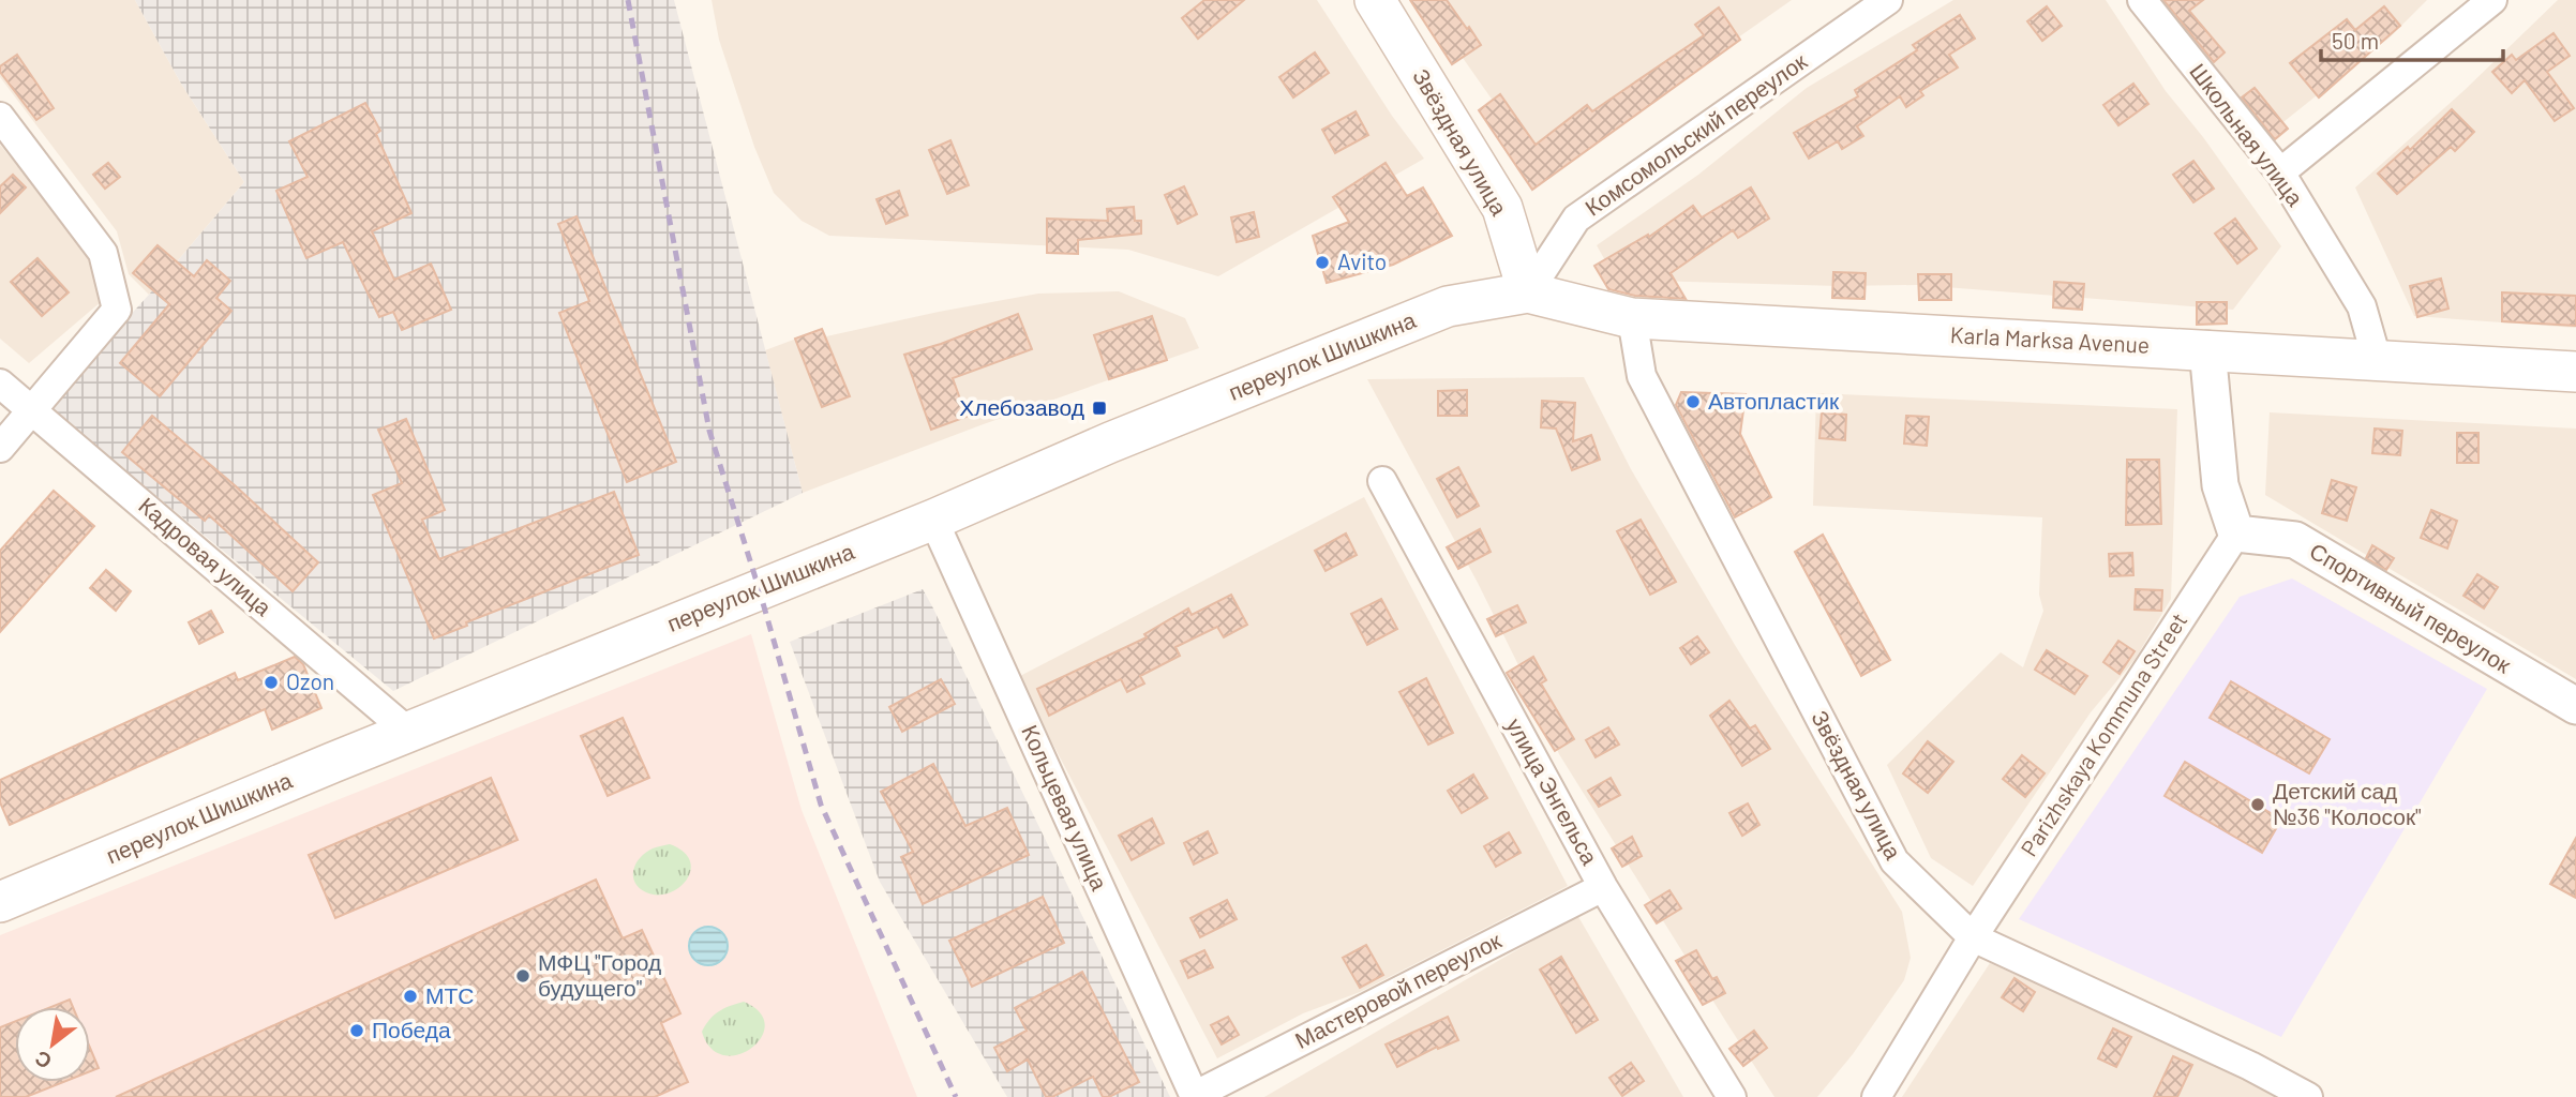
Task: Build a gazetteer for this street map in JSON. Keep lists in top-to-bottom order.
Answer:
{
  "streets": {
    "main road": ["Звёздная улица", "Karla Marksa Avenue", "переулок Шишкина"],
    "street": [
      "Комсомольский переулок",
      "Школьная улица",
      "Кадровая улица",
      "Спортивный переулок",
      "Parizhskaya Kommuna Street",
      "улица Энгельса",
      "Кольцевая улица",
      "Мастеровой переулок"
    ]
  },
  "crossings": [
    ["Комсомольский переулок", "Звёздная улица"],
    ["Комсомольский переулок", "Karla Marksa Avenue"],
    ["Комсомольский переулок", "переулок Шишкина"],
    ["Школьная улица", "Karla Marksa Avenue"],
    ["Звёздная улица", "Karla Marksa Avenue"],
    ["Звёздная улица", "переулок Шишкина"],
    ["Звёздная улица", "Parizhskaya Kommuna Street"],
    ["Karla Marksa Avenue", "переулок Шишкина"],
    ["переулок Шишкина", "Кадровая улица"],
    ["переулок Шишкина", "Кольцевая улица"],
    ["Спортивный переулок", "Parizhskaya Kommuna Street"],
    ["улица Энгельса", "Мастеровой переулок"],
    ["Кольцевая улица", "Мастеровой переулок"]
  ],
  "places": {
    "other": [
      "Avito",
      "Автопластик",
      "Ozon",
      "Детский сад №36 \"Колосок\"",
      "МФЦ \"Город будущего\"",
      "МТС",
      "Победа"
    ],
    "transit": ["Хлебозавод"]
  },
  "scale_bar": "50 m",
  "north": "bottom left"
}
